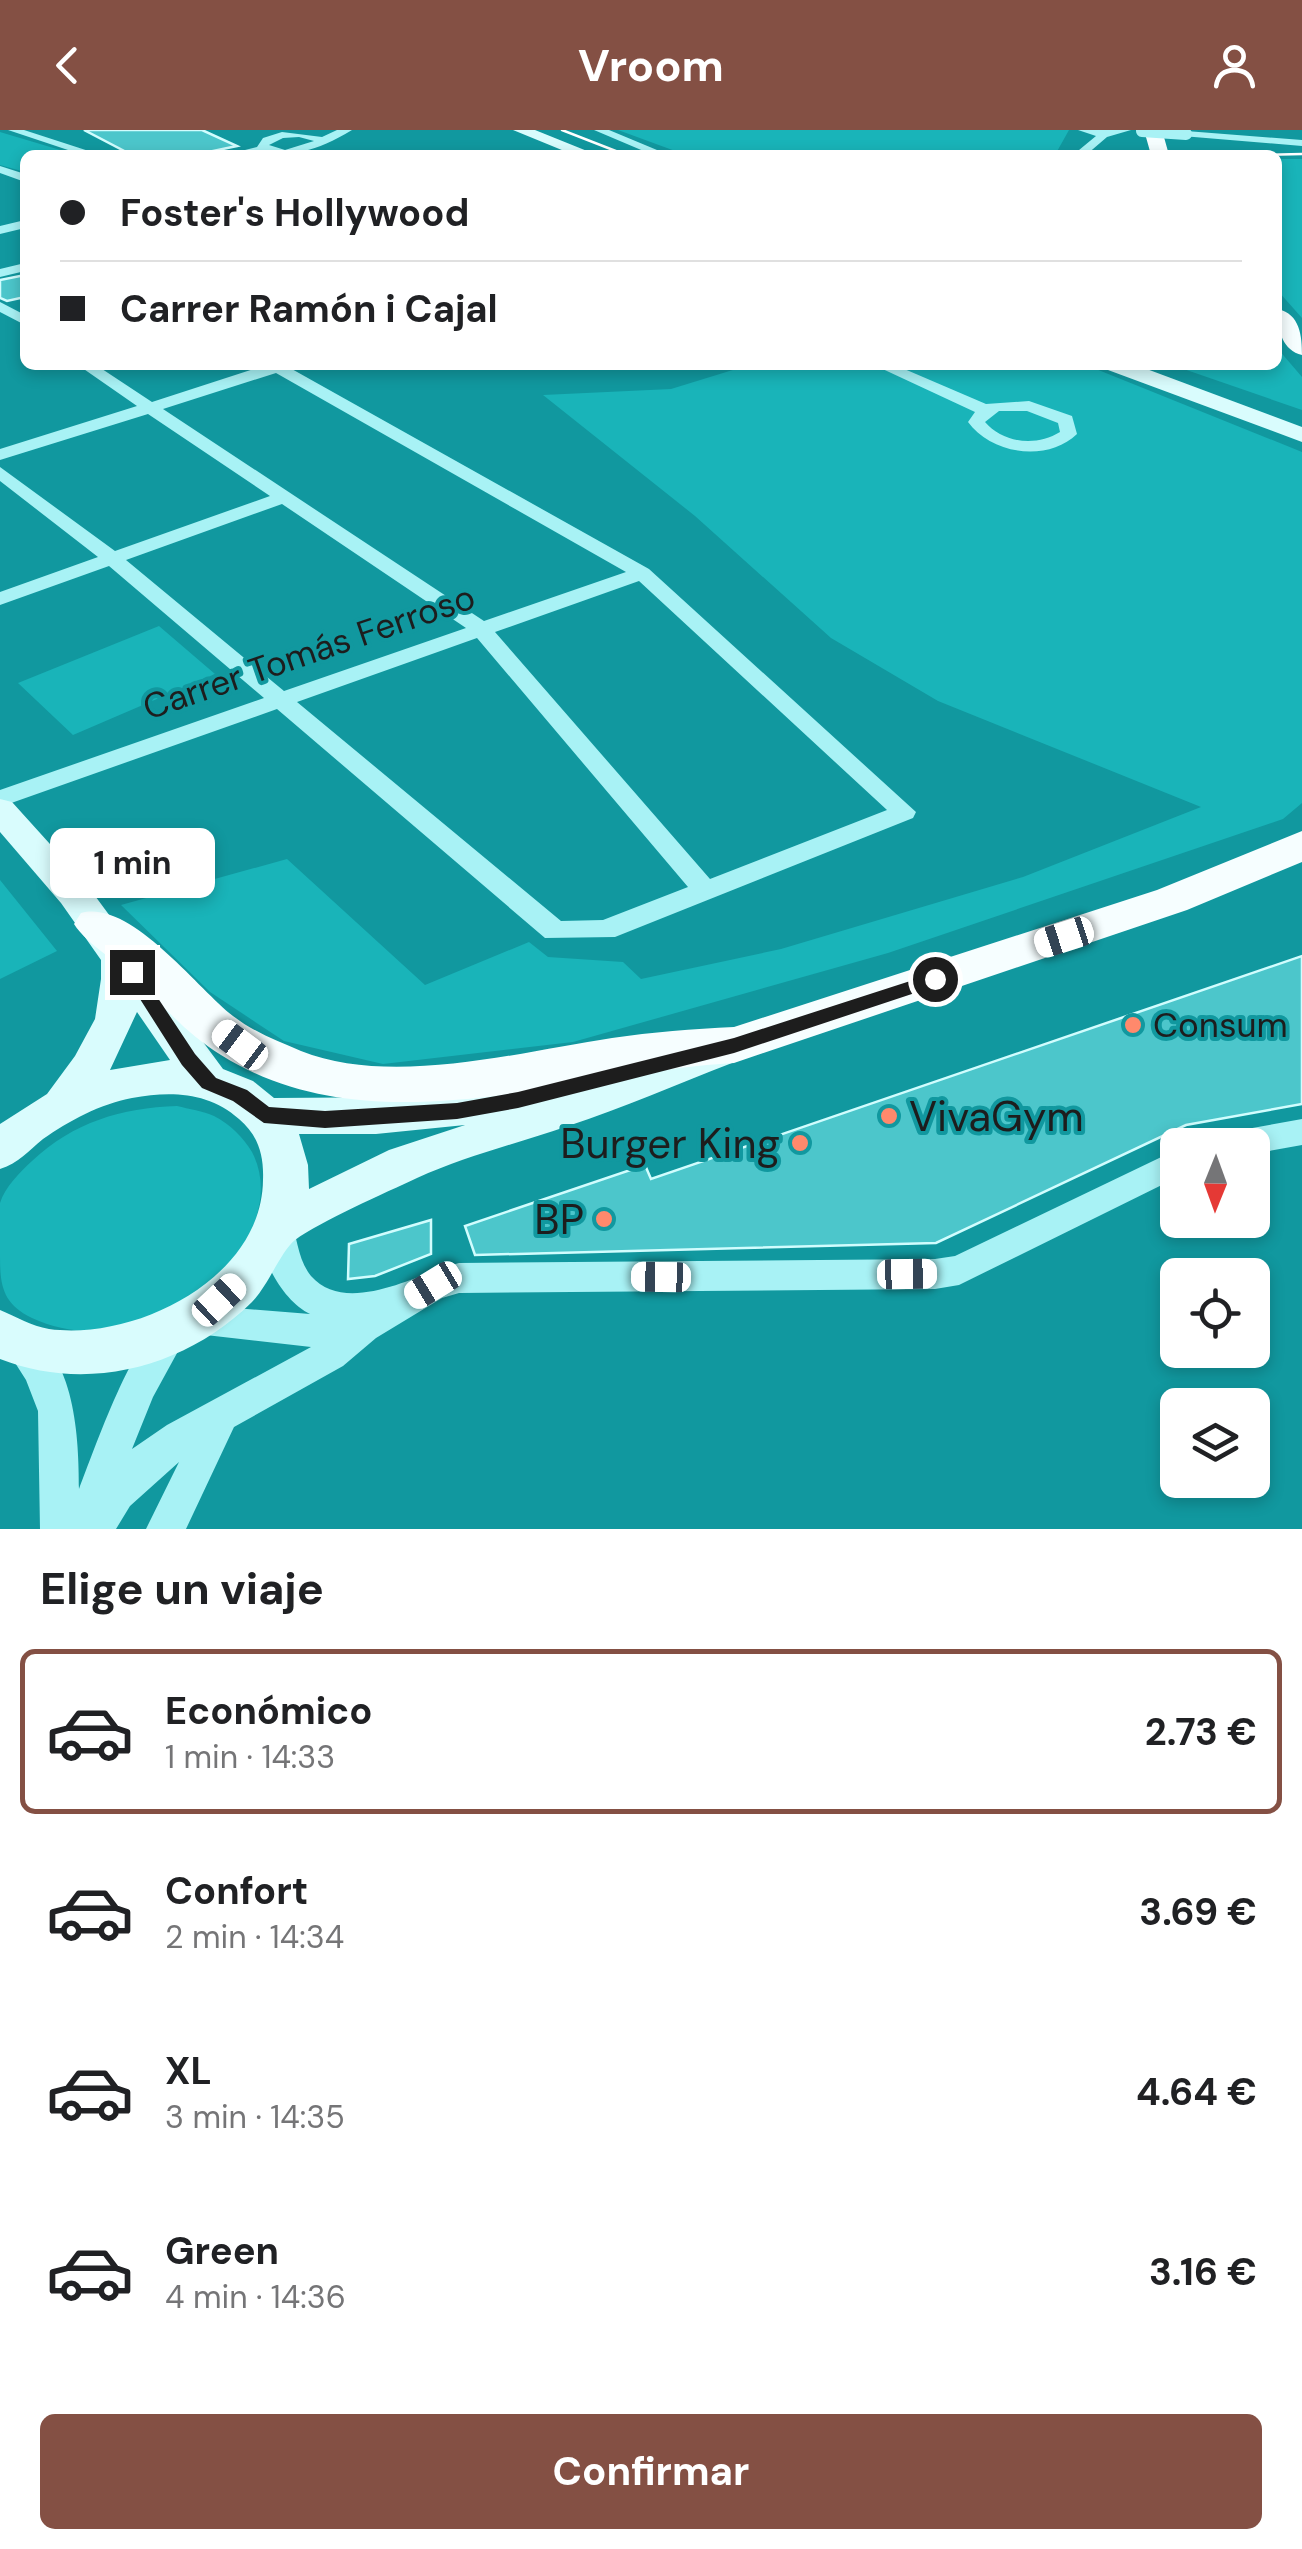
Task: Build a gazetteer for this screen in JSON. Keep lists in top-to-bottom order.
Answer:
{
  "streets": {
    "street": ["Carrer Tomás Ferroso"]
  },
  "places": [
    "Consum",
    "VivaGym",
    "Burger King",
    "BP"
  ],
  "north": "bottom",
  "page": {
    "header": "Vroom",
    "banner": ["Foster's Hollywood", "Carrer Ramón i Cajal"],
    "bubble": "1 min",
    "heading": "Elige un viaje",
    "list": [
      {
        "name": "Económico",
        "note": "1 min · 14:33",
        "value": "2.73 €"
      },
      {
        "name": "Confort",
        "note": "2 min · 14:34",
        "value": "3.69 €"
      },
      {
        "name": "XL",
        "note": "3 min · 14:35",
        "value": "4.64 €"
      },
      {
        "name": "Green",
        "note": "4 min · 14:36",
        "value": "3.16 €"
      }
    ],
    "buttons": "Confirmar"
  }
}
